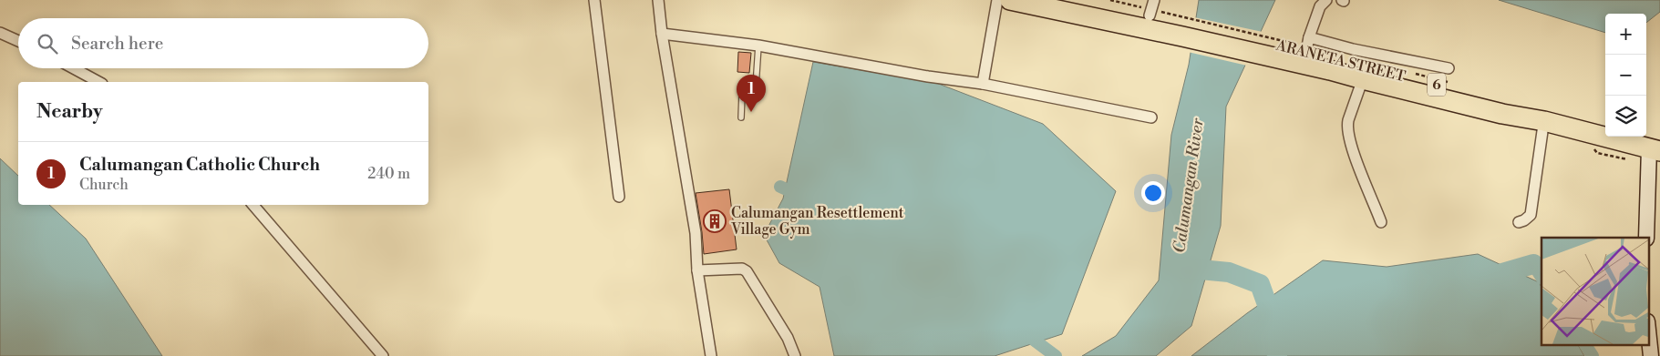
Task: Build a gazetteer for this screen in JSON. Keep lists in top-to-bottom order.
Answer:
{
  "streets": {
    "highway": ["ARANETA STREET", "6"]
  },
  "water": ["Calumangan River"],
  "places": {
    "building": ["Calumangan Resettlement Village Gym"]
  },
  "page": {
    "map_buttons": ["+", "−"],
    "search": "Search here",
    "pins": "1",
    "heading": "Nearby",
    "list": [
      {
        "mark": "1",
        "name": "Calumangan Catholic Church",
        "note": "Church",
        "value": "240 m"
      }
    ]
  }
}
